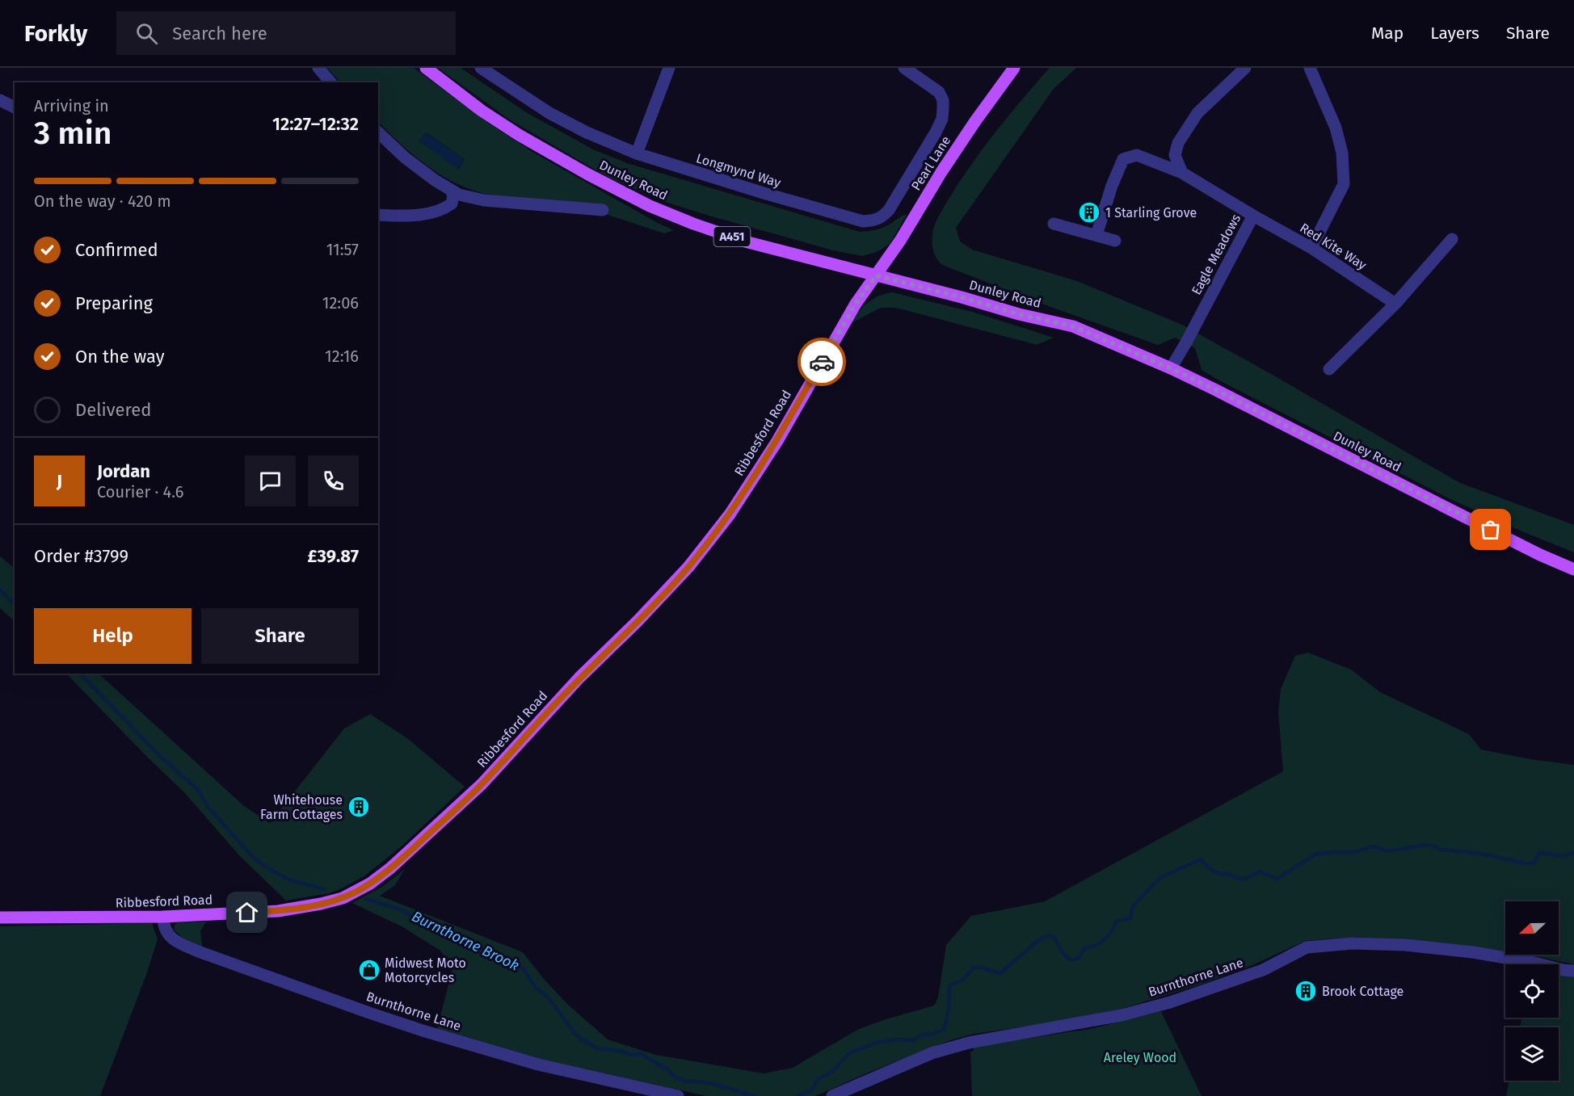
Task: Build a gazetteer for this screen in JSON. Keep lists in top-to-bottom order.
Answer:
{
  "streets": {
    "main road": [
      "Pearl Lane",
      "Dunley Road",
      "A451",
      "Ribbesford Road"
    ],
    "street": [
      "Longmynd Way",
      "Red Kite Way",
      "Eagle Meadows",
      "Burnthorne Lane"
    ]
  },
  "crossings": [
    ["Pearl Lane", "Dunley Road"],
    ["Pearl Lane", "Ribbesford Road"],
    ["Dunley Road", "Eagle Meadows"],
    ["Dunley Road", "Ribbesford Road"],
    ["Red Kite Way", "Eagle Meadows"],
    ["Ribbesford Road", "Burnthorne Lane"]
  ],
  "water": ["Burnthorne Brook"],
  "parks": ["Areley Wood"],
  "places": {
    "building": ["1 Starling Grove", "Whitehouse Farm Cottages", "Brook Cottage"],
    "shop": ["Midwest Moto Motorcycles"]
  },
  "north": "left",
  "page": {
    "header": "Forkly",
    "search": "Search here",
    "nav": ["Map", "Layers", "Share"],
    "heading": ["3 min", "Arriving in", "12:27–12:32"],
    "panel": [
      "Jordan",
      "Courier · 4.6",
      "Order #3799",
      "£39.87"
    ],
    "bar": "On the way · 420 m",
    "list": [
      ["Confirmed", "11:57"],
      ["Preparing", "12:06"],
      ["On the way", "12:16"],
      "Delivered"
    ],
    "round": "J",
    "buttons": ["Help", "Share"]
  }
}
